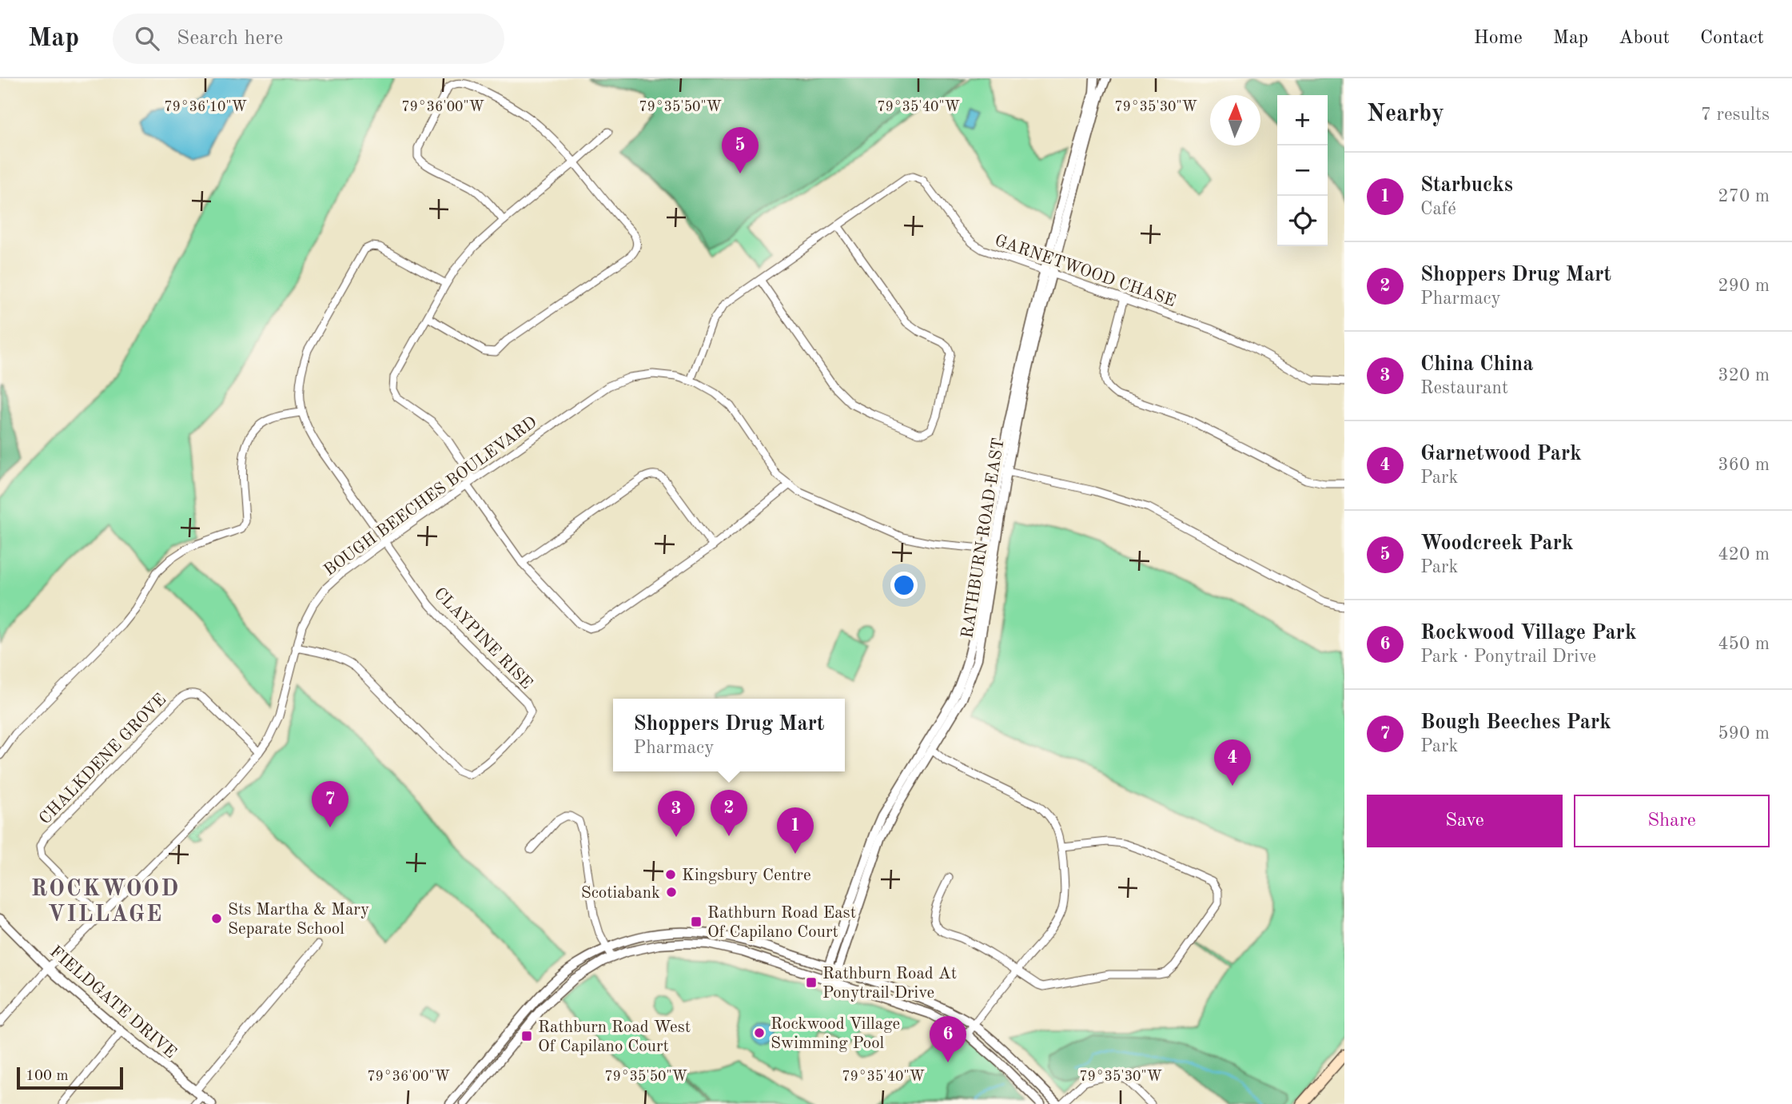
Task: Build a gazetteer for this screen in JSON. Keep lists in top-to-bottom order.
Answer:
{
  "streets": {
    "street": [
      "GARNETWOOD CHASE",
      "BOUGH BEECHES BOULEVARD",
      "RATHBURN ROAD EAST",
      "CLAYPINE RISE",
      "CHALKDENE GROVE",
      "FIELDGATE DRIVE"
    ]
  },
  "crossings": [
    ["GARNETWOOD CHASE", "BOUGH BEECHES BOULEVARD"],
    ["GARNETWOOD CHASE", "RATHBURN ROAD EAST"],
    ["BOUGH BEECHES BOULEVARD", "RATHBURN ROAD EAST"],
    ["BOUGH BEECHES BOULEVARD", "CLAYPINE RISE"],
    ["BOUGH BEECHES BOULEVARD", "CHALKDENE GROVE"],
    ["BOUGH BEECHES BOULEVARD", "FIELDGATE DRIVE"]
  ],
  "districts": ["ROCKWOOD VILLAGE"],
  "places": {
    "other": [
      "Kingsbury Centre",
      "Scotiabank",
      "Sts Martha & Mary Separate School",
      "Rockwood Village Swimming Pool"
    ],
    "transit": ["Rathburn Road East Of Capilano Court", "Rathburn Road At Ponytrail Drive", "Rathburn Road West Of Capilano Court"]
  },
  "scale_bar": "100 m",
  "north": "top",
  "page": {
    "header": "Map",
    "search": "Search here",
    "nav": [
      "Home",
      "Map",
      "About",
      "Contact"
    ],
    "heading": ["Nearby", "7 results"],
    "map_buttons": ["+", "−"],
    "pins": [
      "5",
      "4",
      "7",
      "2",
      "3",
      "1",
      "6"
    ],
    "list": [
      {
        "mark": "1",
        "name": "Starbucks",
        "note": "Café",
        "value": "270 m"
      },
      {
        "mark": "2",
        "name": "Shoppers Drug Mart",
        "note": "Pharmacy",
        "value": "290 m"
      },
      {
        "mark": "3",
        "name": "China China",
        "note": "Restaurant",
        "value": "320 m"
      },
      {
        "mark": "4",
        "name": "Garnetwood Park",
        "note": "Park",
        "value": "360 m"
      },
      {
        "mark": "5",
        "name": "Woodcreek Park",
        "note": "Park",
        "value": "420 m"
      },
      {
        "mark": "6",
        "name": "Rockwood Village Park",
        "note": "Park · Ponytrail Drive",
        "value": "450 m"
      },
      {
        "mark": "7",
        "name": "Bough Beeches Park",
        "note": "Park",
        "value": "590 m"
      }
    ],
    "popup": ["Shoppers Drug Mart", "Pharmacy"],
    "buttons": ["Save", "Share"],
    "scale": "100 m"
  },
  "coordinates": [
    "79°36'10\"W",
    "79°36'00\"W",
    "79°35'50\"W",
    "79°35'40\"W",
    "79°35'30\"W"
  ]
}
